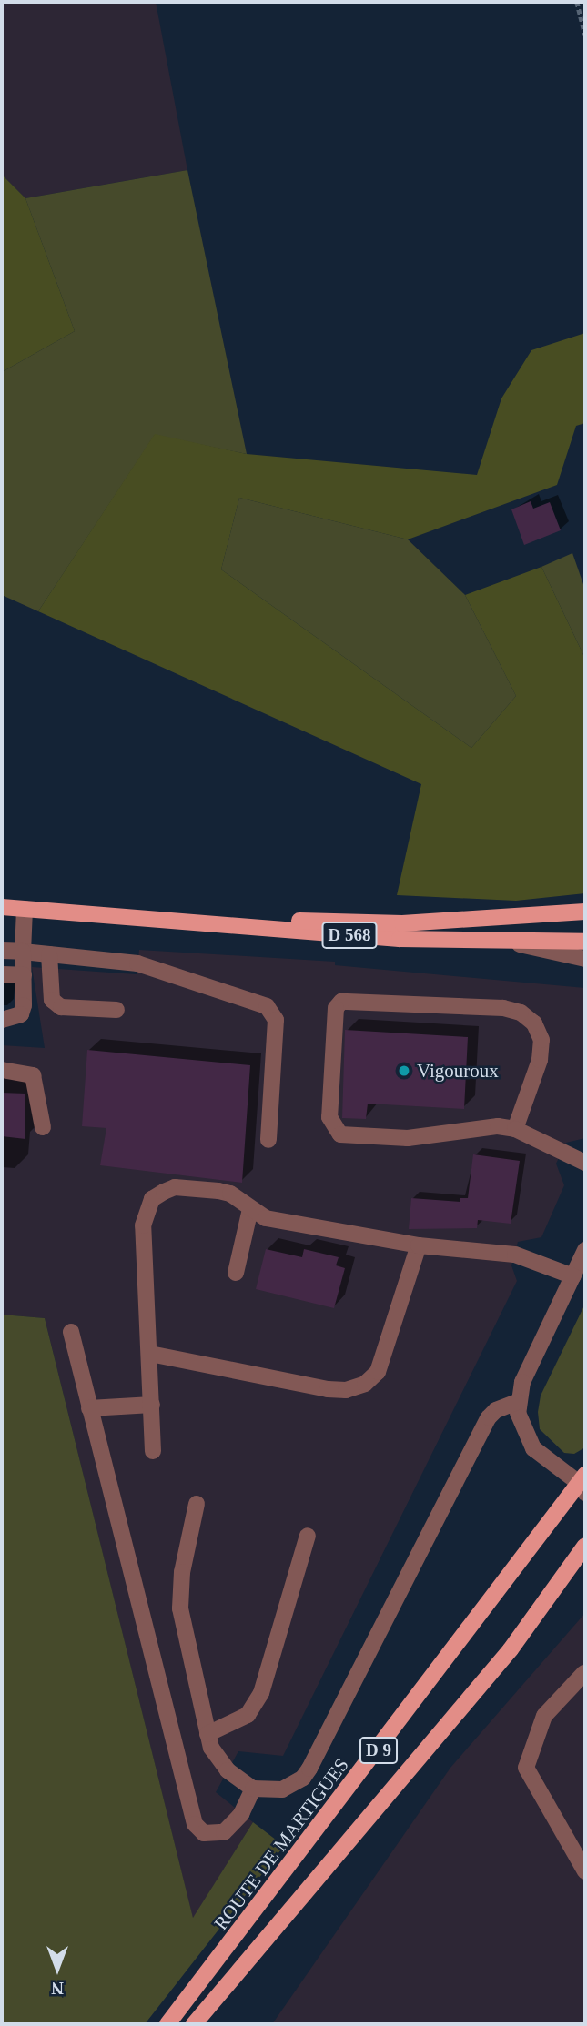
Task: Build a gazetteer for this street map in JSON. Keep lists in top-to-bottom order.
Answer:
{
  "streets": {
    "main road": ["D 568", "D 9", "ROUTE DE MARTIGUES"]
  },
  "places": ["Vigouroux"],
  "north": "bottom"
}
